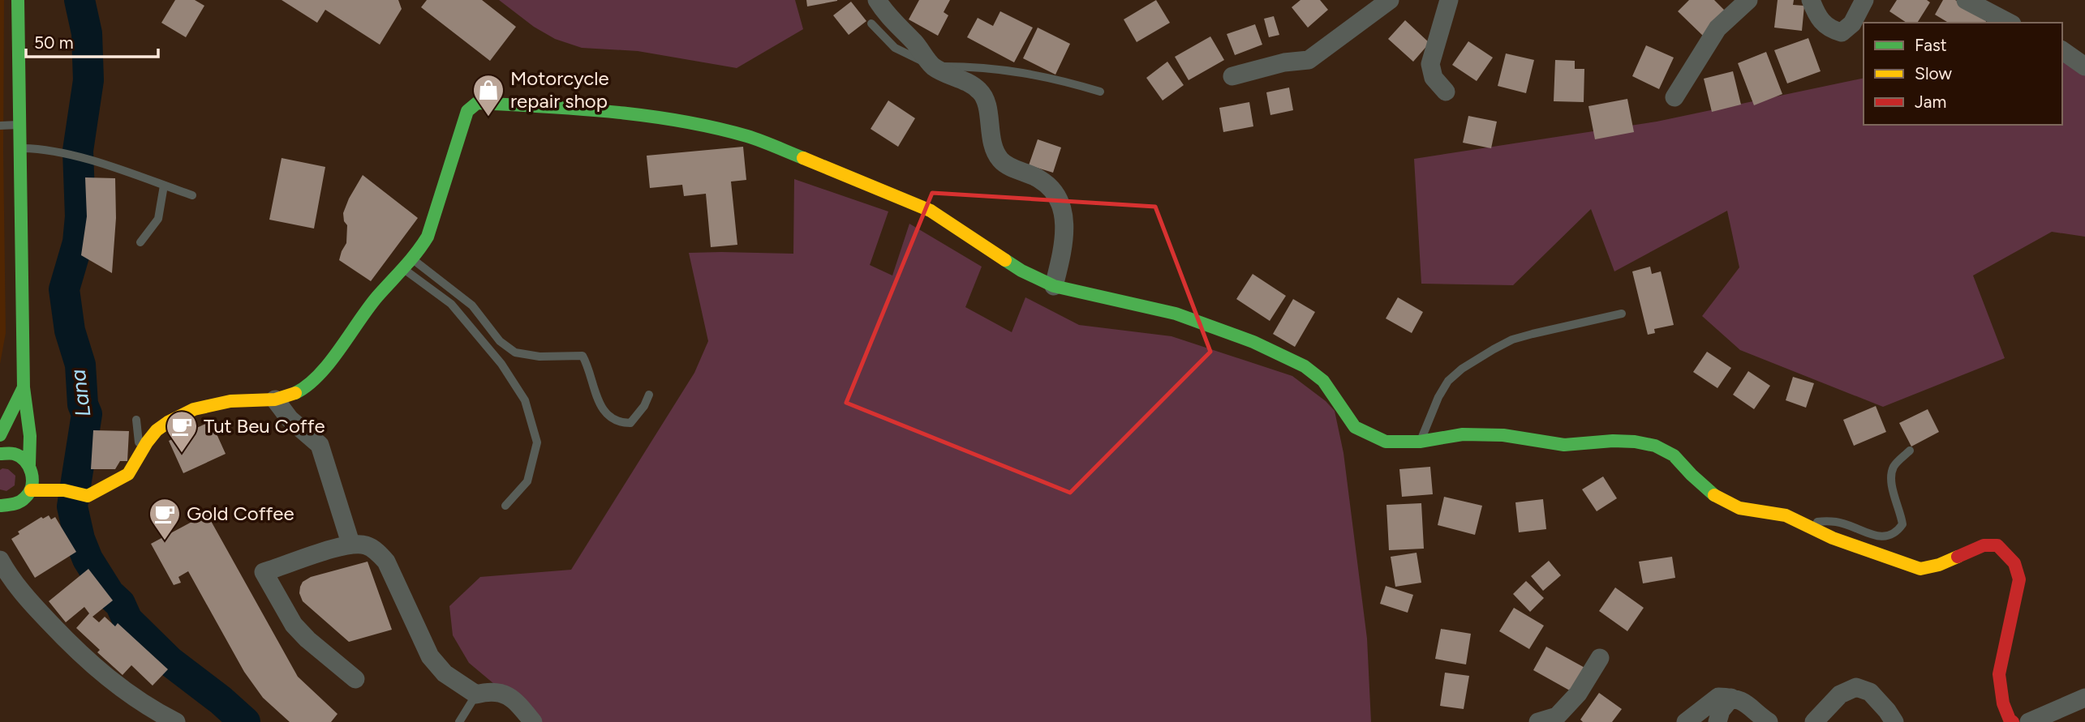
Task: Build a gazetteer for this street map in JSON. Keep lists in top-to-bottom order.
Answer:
{
  "water": ["Lana"],
  "places": {
    "shop": ["Motorcycle repair shop"],
    "cafe": ["Tut Beu Coffe", "Gold Coffee"]
  },
  "legend": ["Fast", "Slow", "Jam"],
  "scale_bar": "50 m"
}
